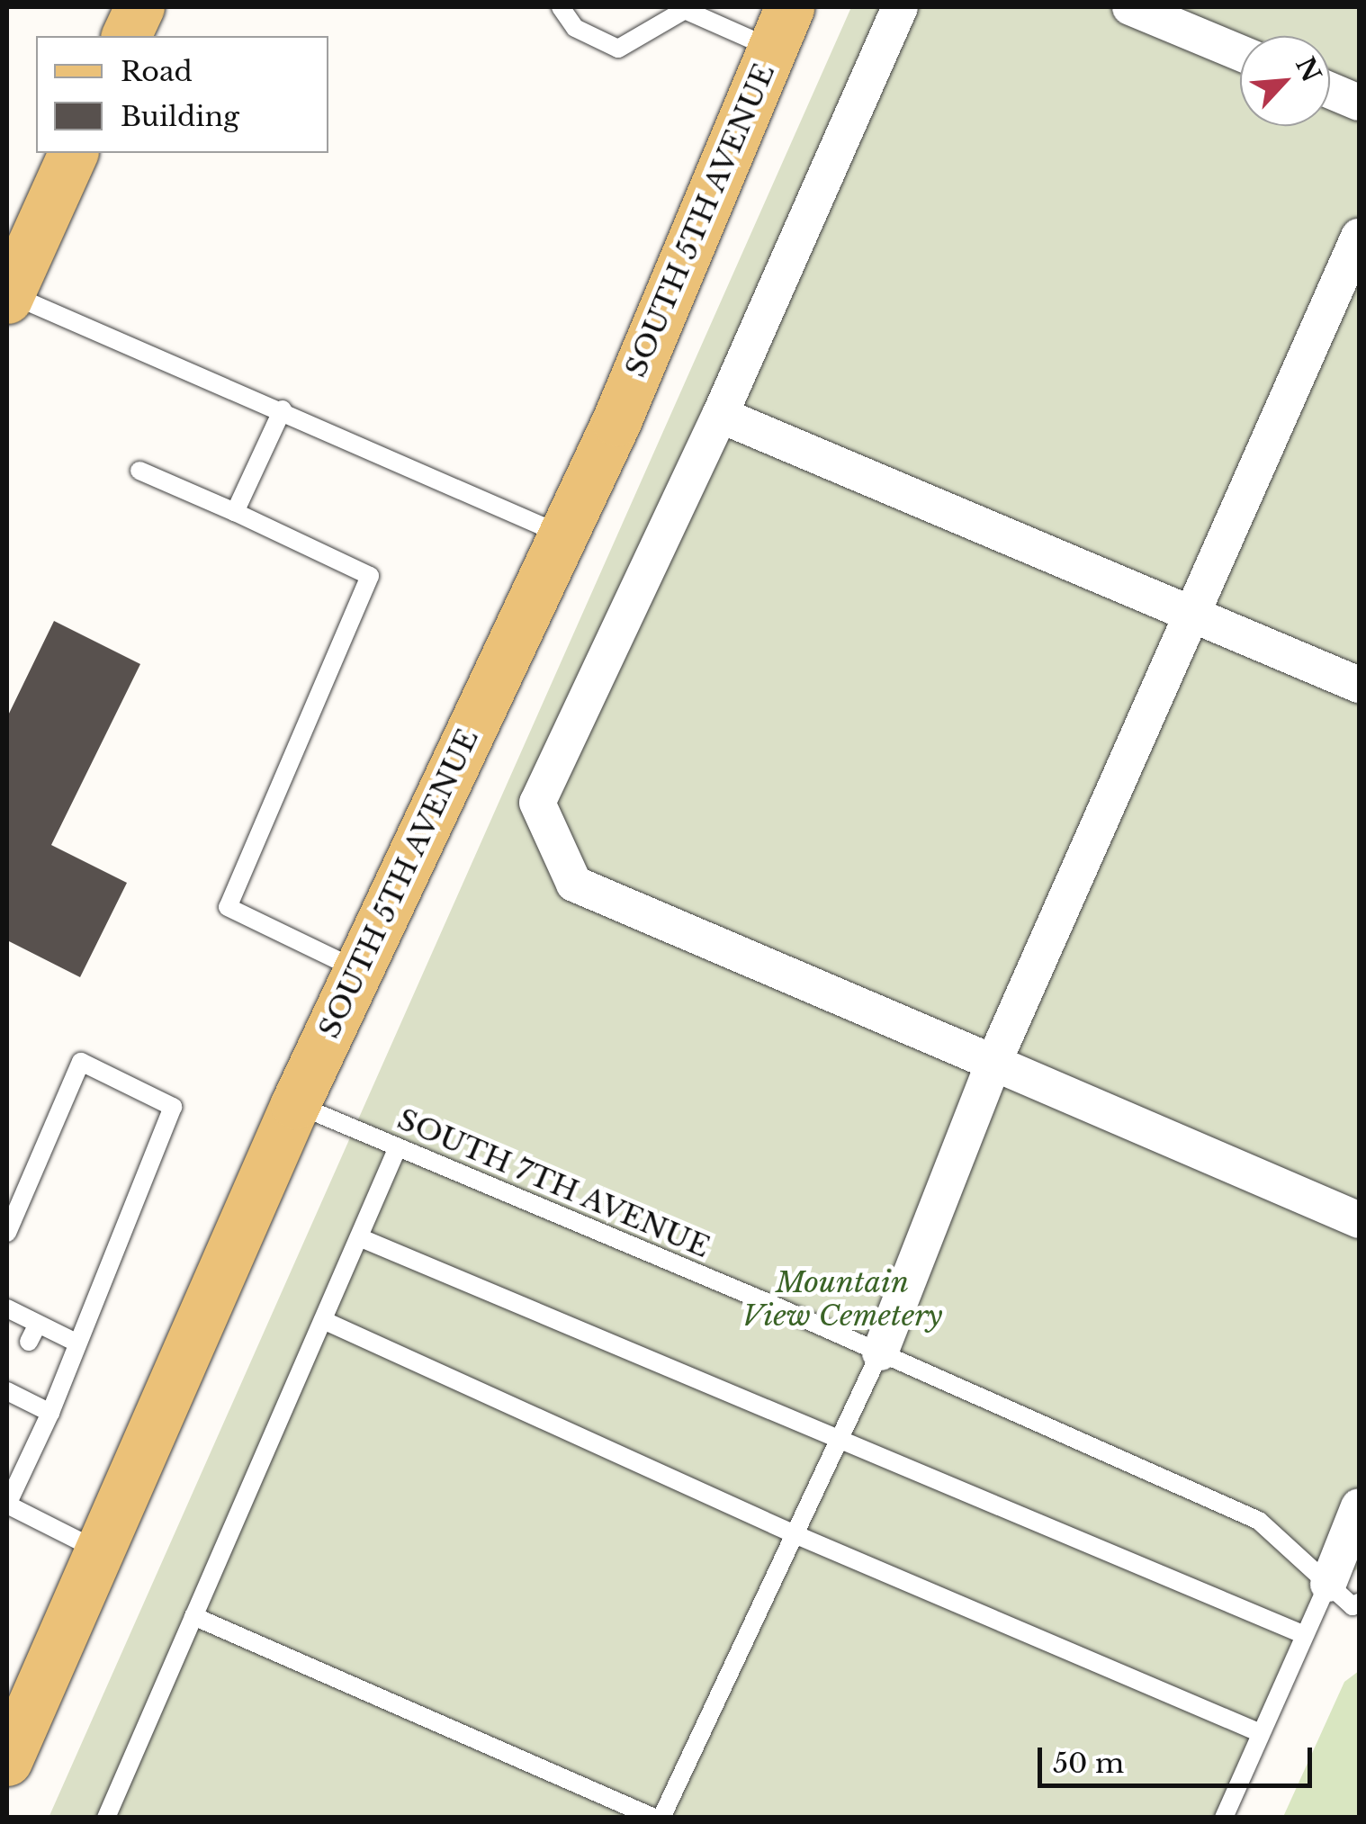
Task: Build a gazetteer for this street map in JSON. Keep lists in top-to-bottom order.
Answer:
{
  "streets": {
    "main road": ["SOUTH 5TH AVENUE"],
    "lane": ["SOUTH 7TH AVENUE"]
  },
  "crossings": [
    ["SOUTH 5TH AVENUE", "SOUTH 7TH AVENUE"]
  ],
  "parks": ["Mountain View Cemetery"],
  "legend": ["Road", "Building"],
  "scale_bar": "50 m",
  "north": "top right"
}
